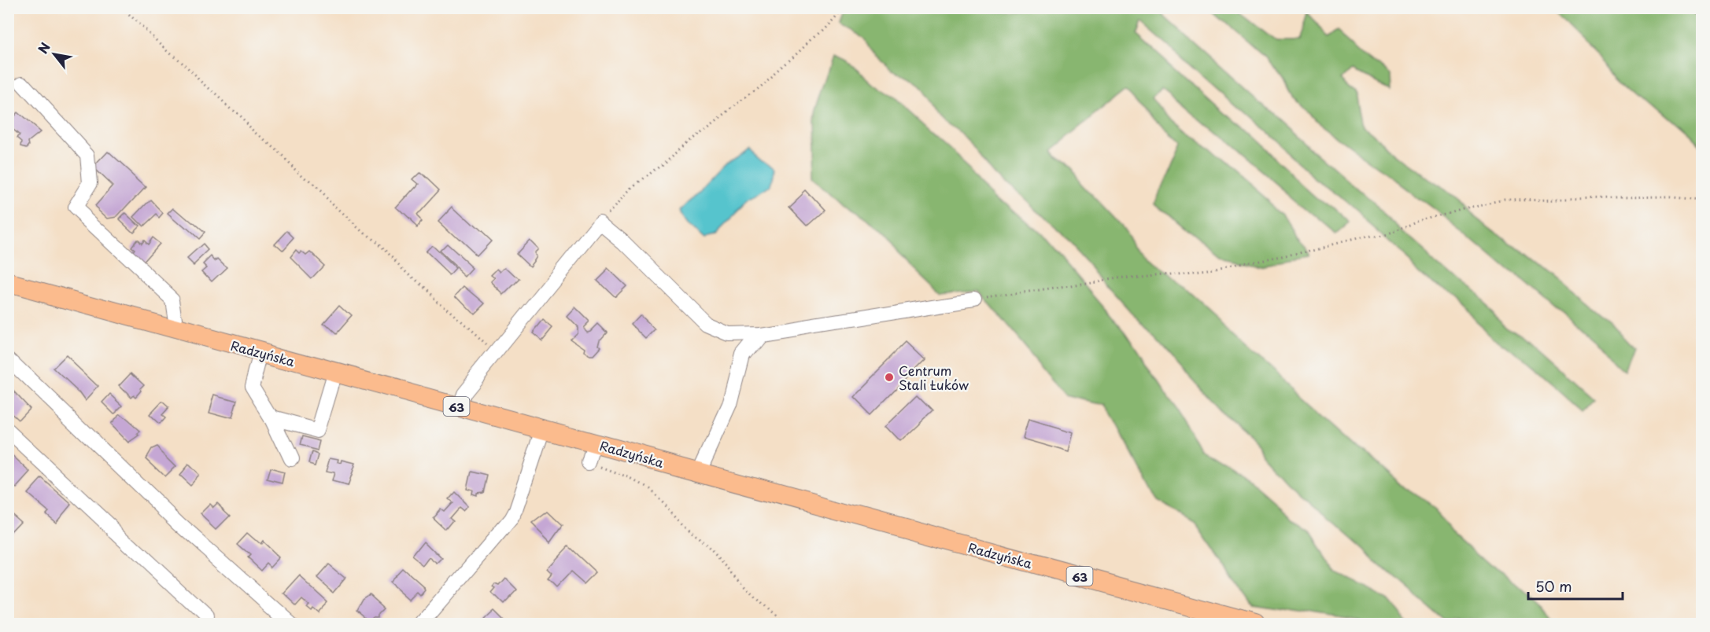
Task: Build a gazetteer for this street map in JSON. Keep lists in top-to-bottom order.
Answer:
{
  "streets": {
    "main road": ["Radzyńska", "63"]
  },
  "places": ["Centrum Stali Łuków"],
  "scale_bar": "50 m",
  "north": "top left"
}
